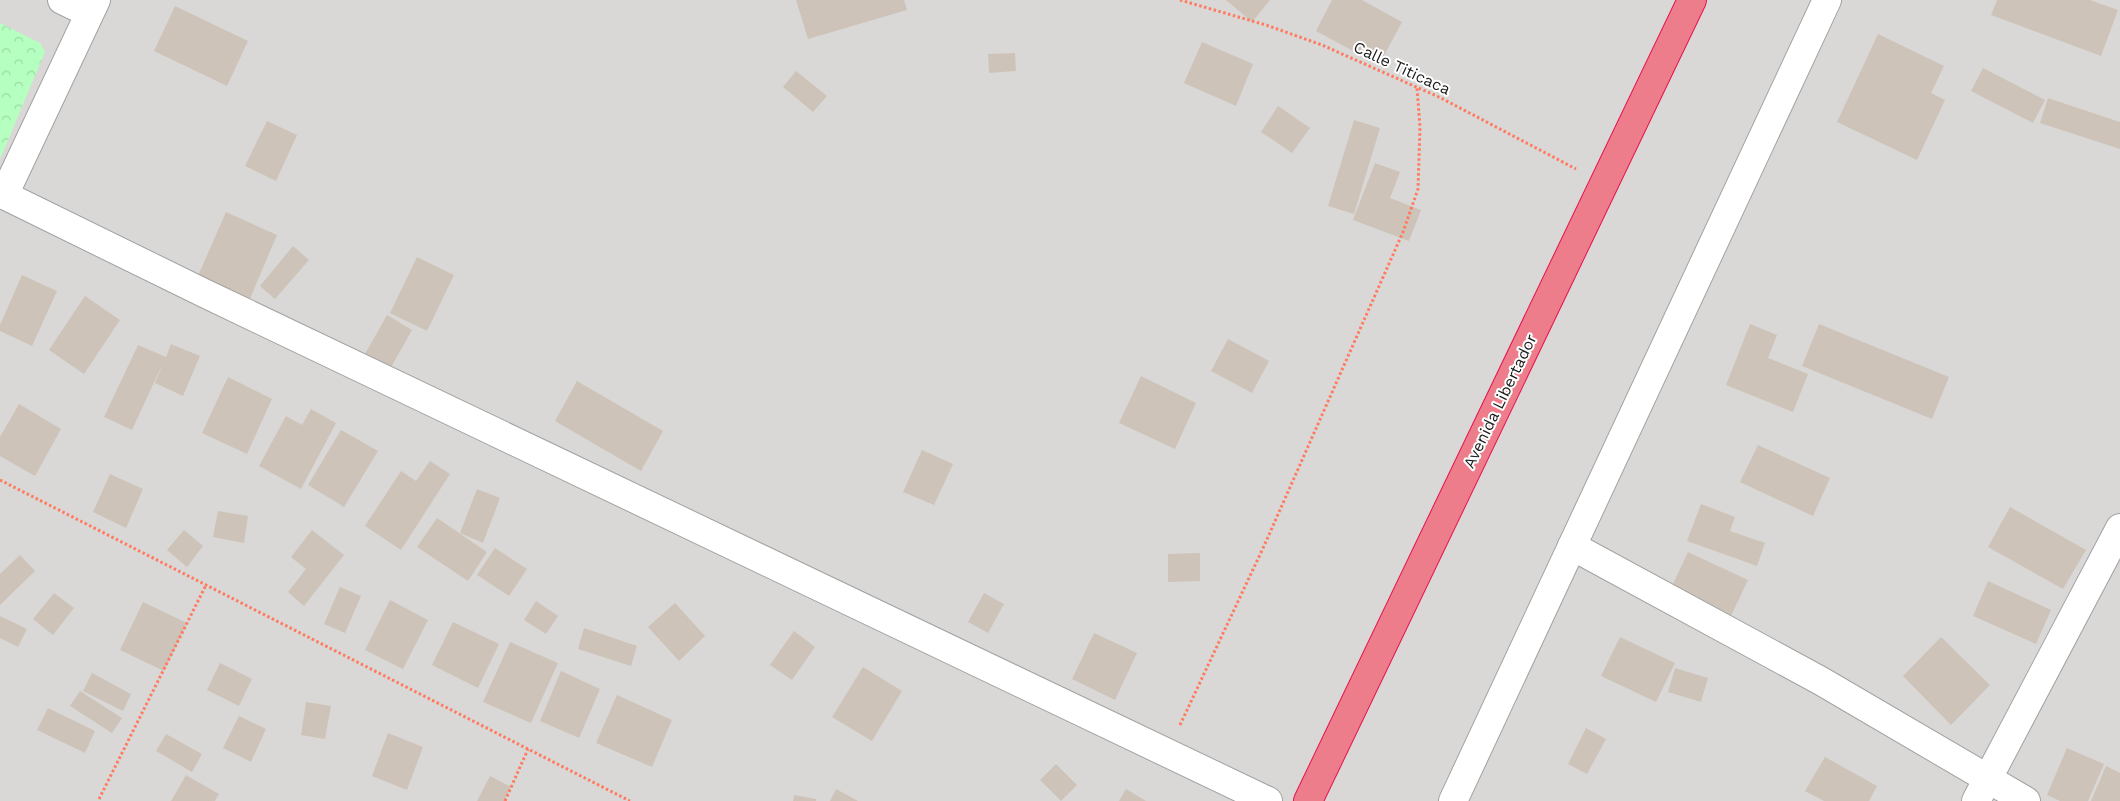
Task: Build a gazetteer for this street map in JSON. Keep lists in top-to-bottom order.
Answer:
{
  "streets": {
    "highway": ["Avenida Libertador"],
    "path": ["Calle Titicaca"]
  },
  "crossings": [
    ["Calle Titicaca", "Avenida Libertador"]
  ]
}
